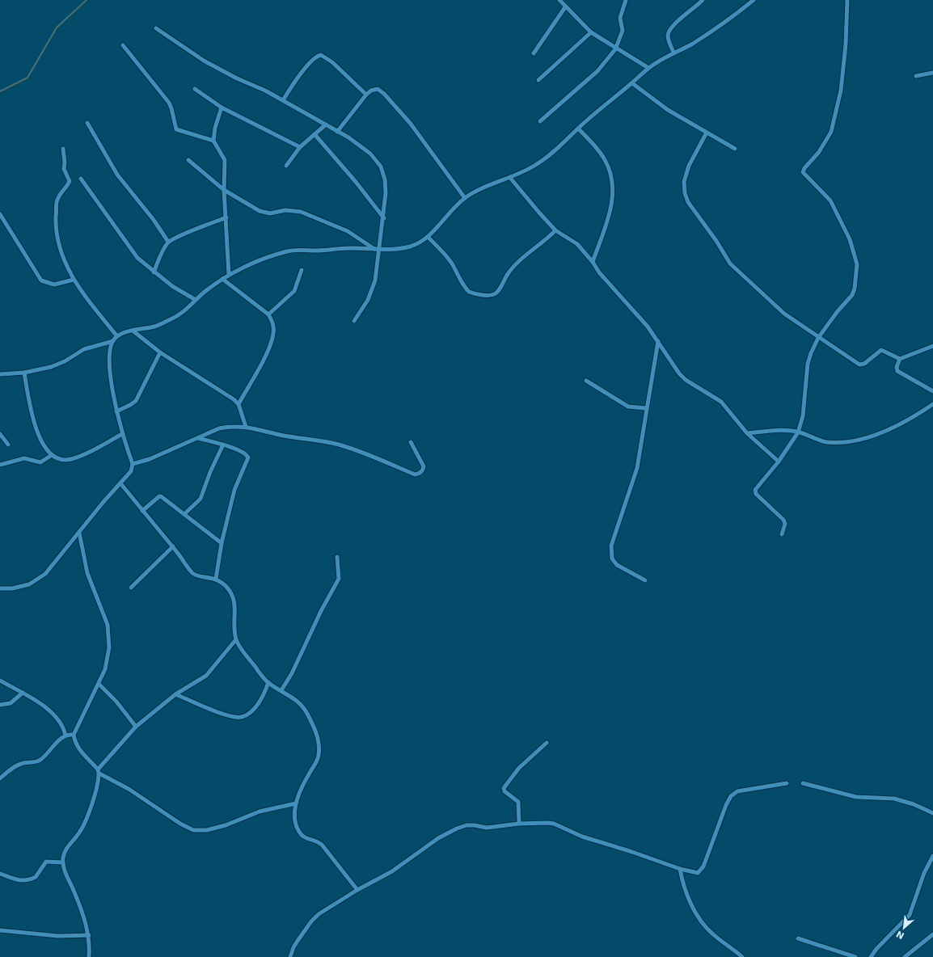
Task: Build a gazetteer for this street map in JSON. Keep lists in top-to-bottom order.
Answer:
{
  "north": "bottom left"
}
